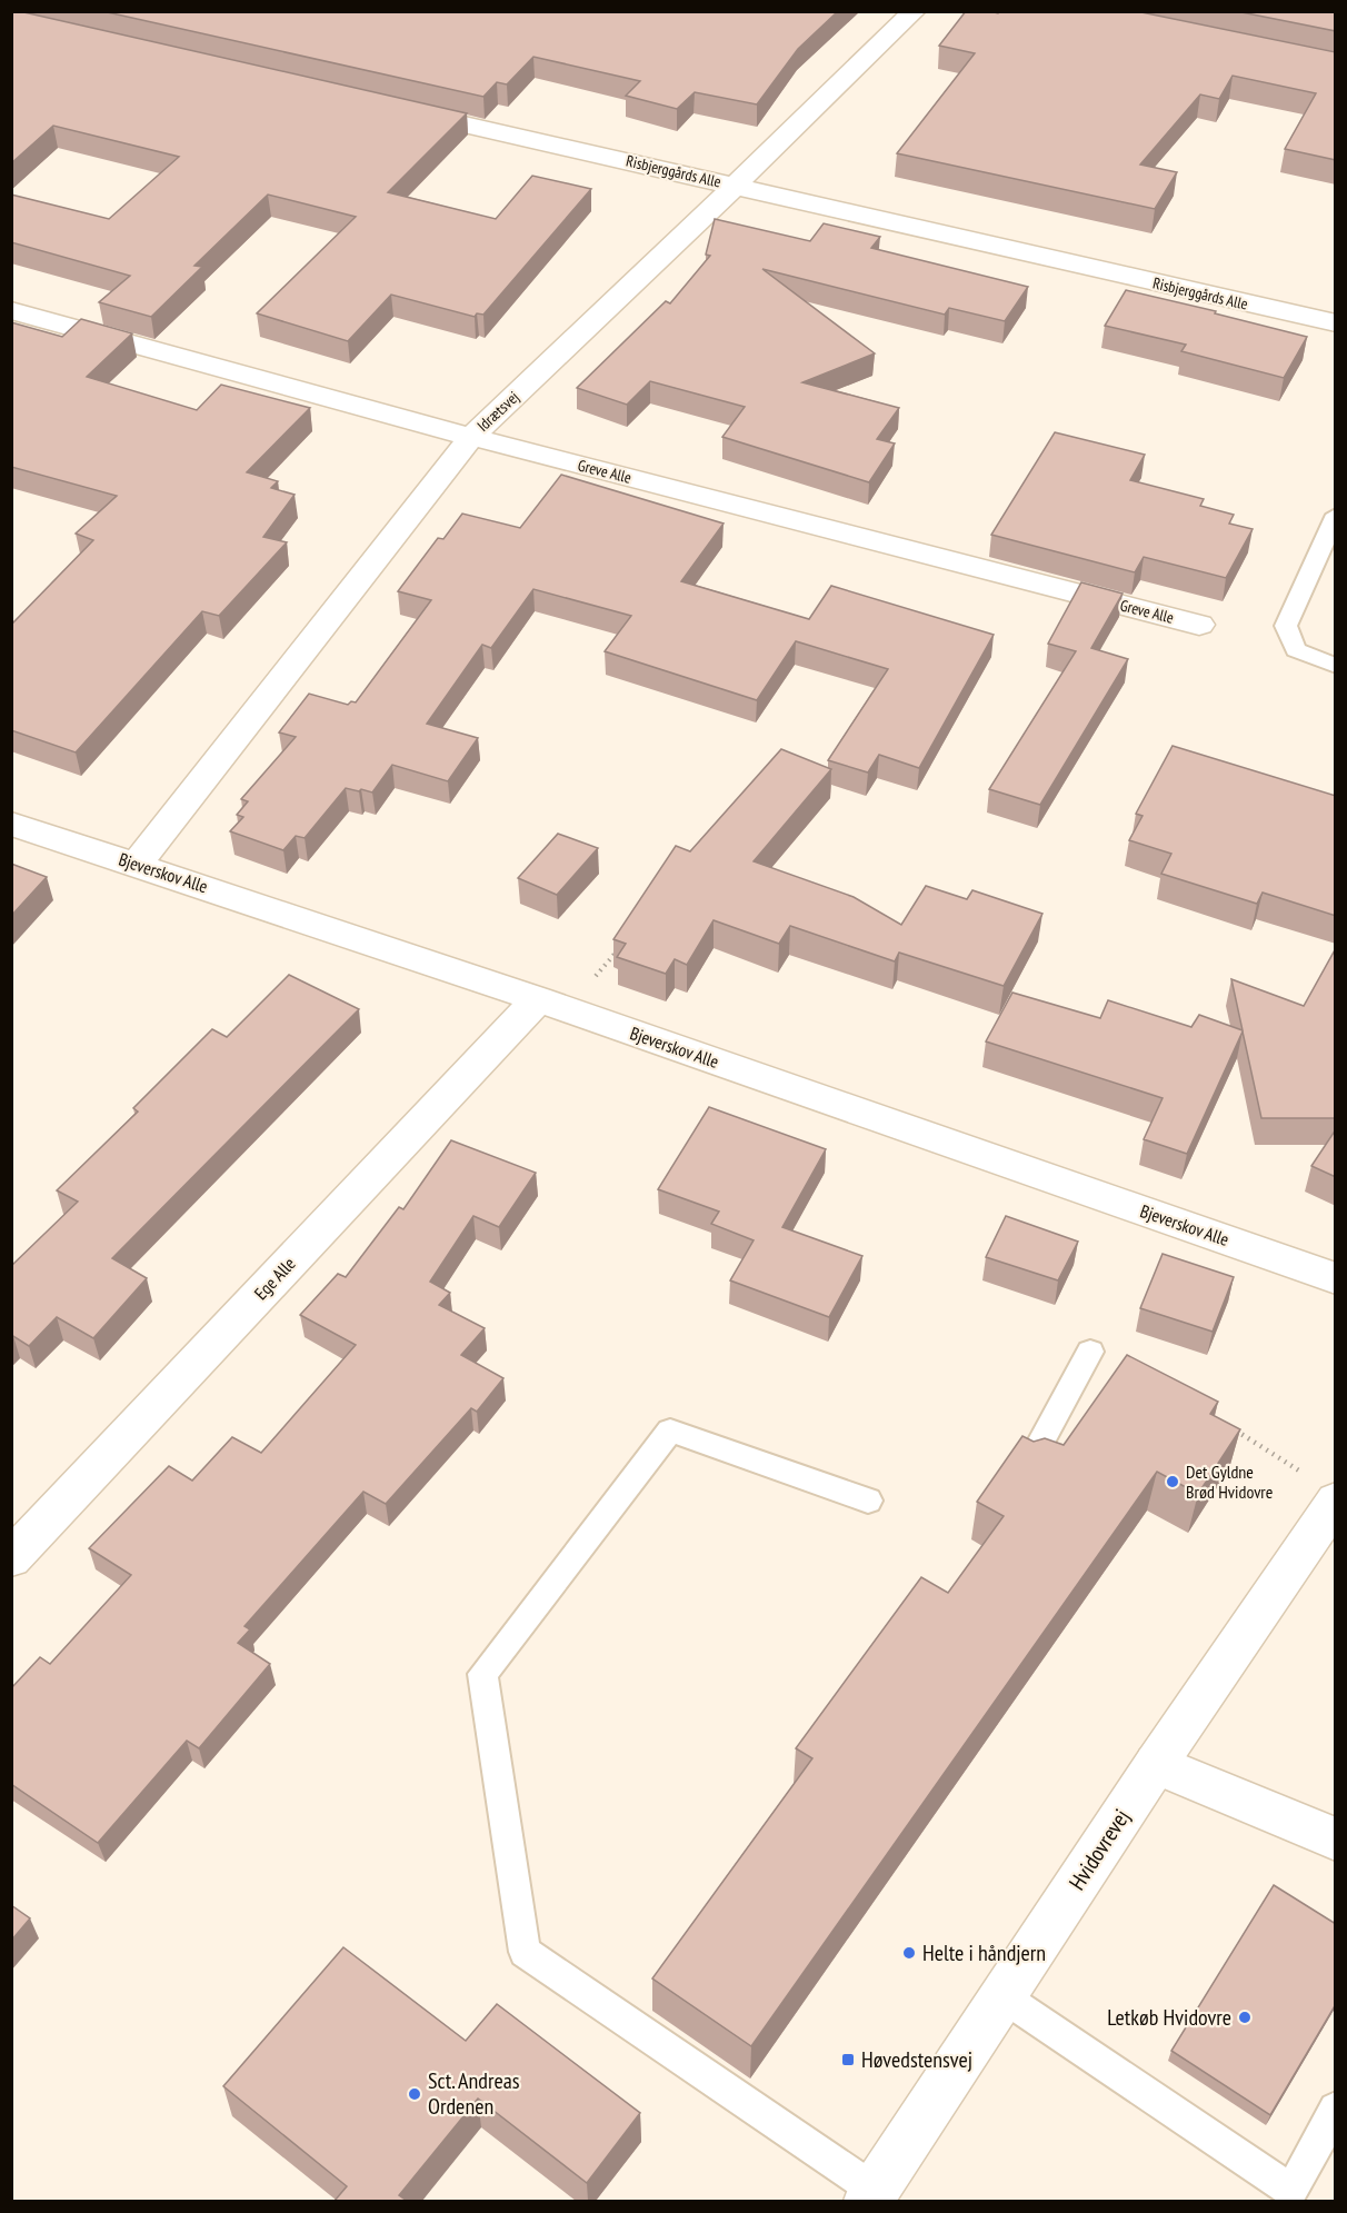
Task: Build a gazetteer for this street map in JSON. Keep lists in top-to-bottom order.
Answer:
{
  "streets": {
    "street": [
      "Risbjerggårds Alle",
      "Idrætsvej",
      "Greve Alle",
      "Bjeverskov Alle",
      "Ege Alle",
      "Hvidovrevej"
    ]
  },
  "crossings": [
    ["Risbjerggårds Alle", "Idrætsvej"],
    ["Idrætsvej", "Greve Alle"],
    ["Idrætsvej", "Bjeverskov Alle"],
    ["Bjeverskov Alle", "Ege Alle"]
  ],
  "places": {
    "other": [
      "Det Gyldne Brød Hvidovre",
      "Helte i håndjern",
      "Letkøb Hvidovre",
      "Sct. Andreas Ordenen"
    ],
    "transit": ["Høvedstensvej"]
  }
}
